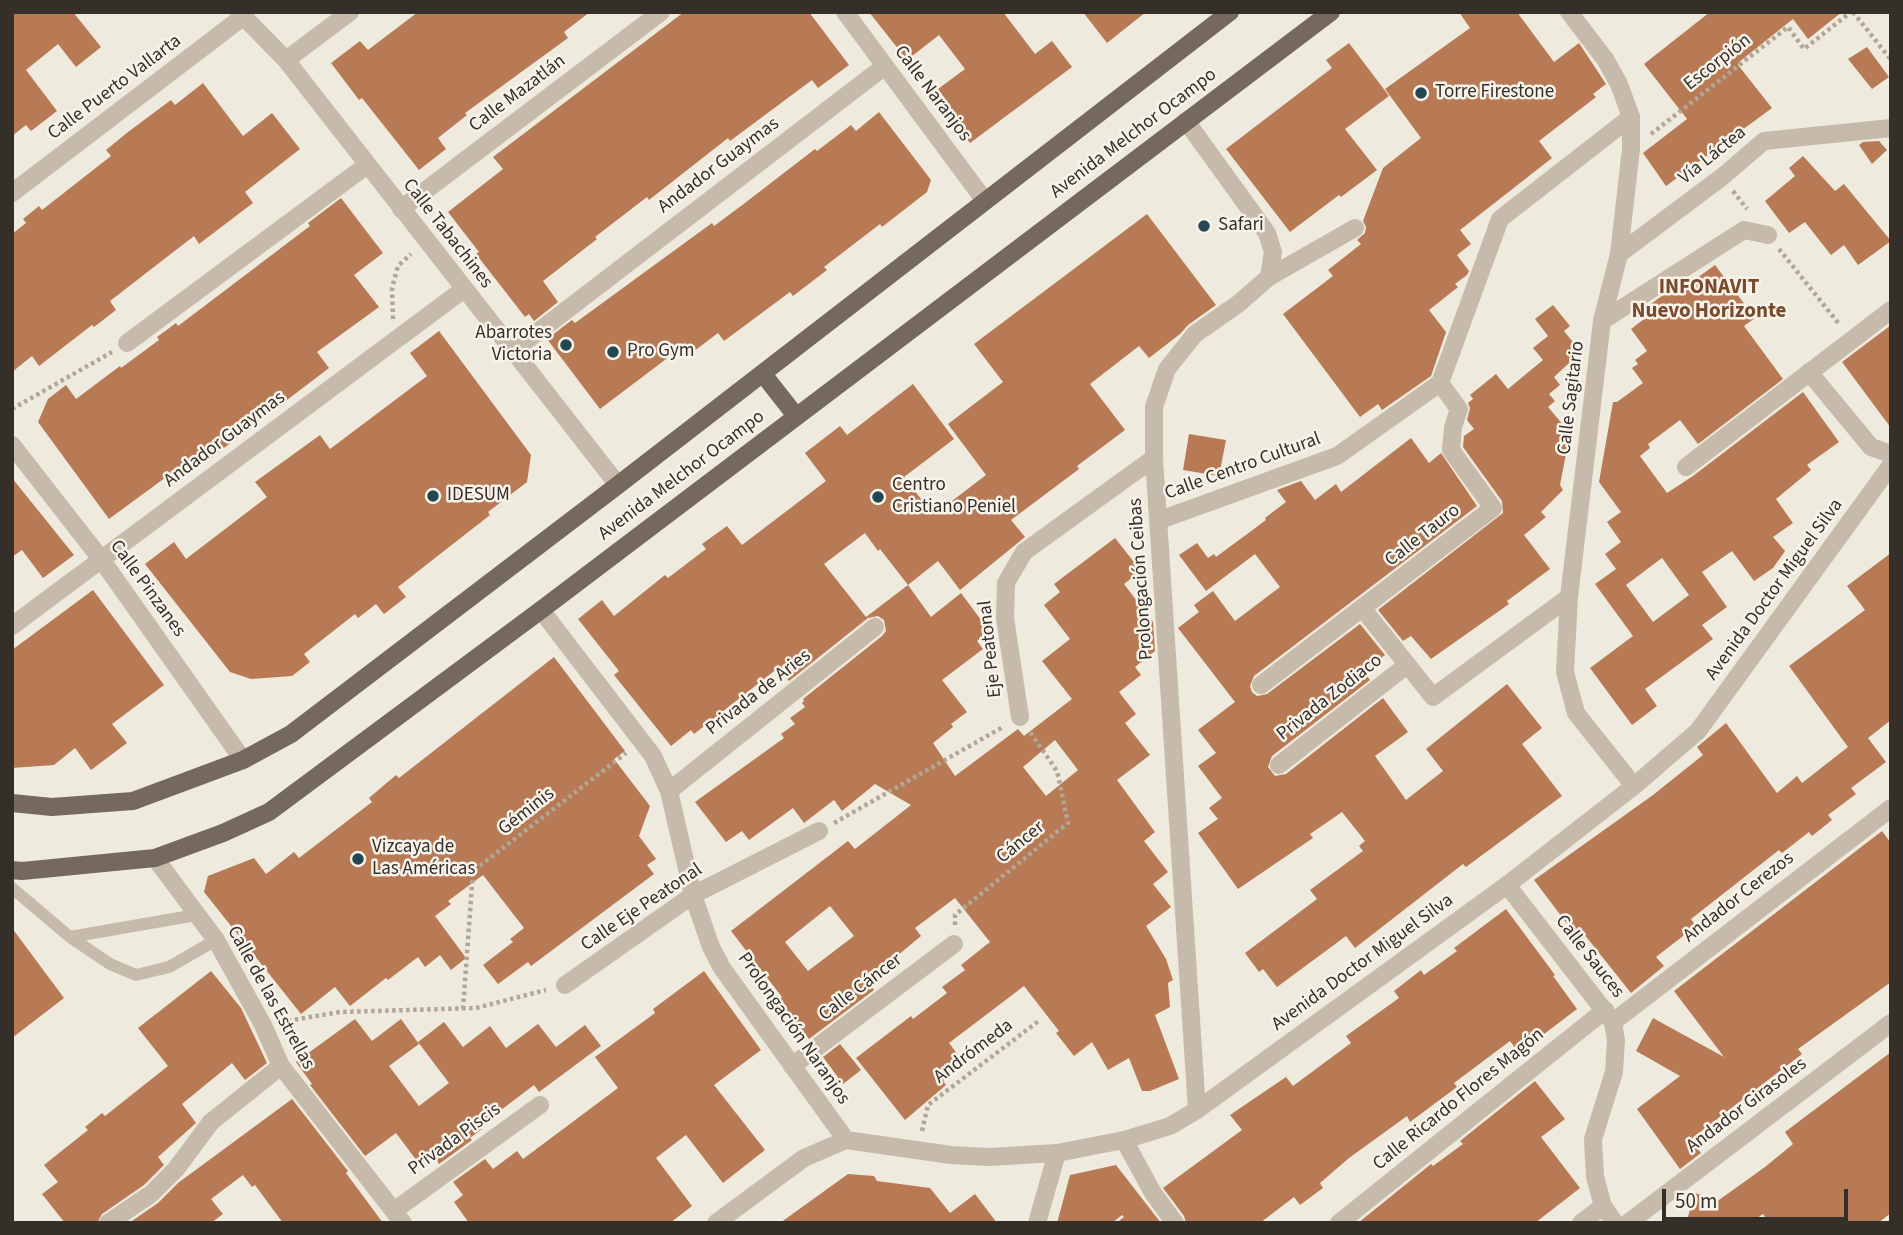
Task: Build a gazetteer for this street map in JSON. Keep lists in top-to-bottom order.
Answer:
{
  "streets": {
    "main road": ["Avenida Melchor Ocampo"],
    "street": [
      "Calle Puerto Vallarta",
      "Calle Mazatlán",
      "Calle Naranjos",
      "Vía Láctea",
      "Andador Guaymas",
      "Calle Tabachines",
      "Calle Sagitario",
      "Calle Centro Cultural",
      "Calle Tauro",
      "Prolongación Ceibas",
      "Calle Pinzanes",
      "Avenida Doctor Miguel Silva",
      "Eje Peatonal",
      "Privada de Aries",
      "Privada Zodiaco",
      "Andador Cerezos",
      "Calle Eje Peatonal",
      "Calle Sauces",
      "Calle Cáncer",
      "Calle de las Estrellas",
      "Prolongación Naranjos",
      "Calle Ricardo Flores Magón",
      "Andador Girasoles",
      "Privada Piscis"
    ],
    "path": [
      "Escorpión",
      "Géminis",
      "Cáncer",
      "Andrómeda"
    ]
  },
  "crossings": [
    ["Escorpión", "Calle Sagitario"],
    ["Calle Puerto Vallarta", "Calle Tabachines"],
    ["Calle Mazatlán", "Calle Tabachines"],
    ["Calle Naranjos", "Avenida Melchor Ocampo"],
    ["Calle Naranjos", "Andador Guaymas"],
    ["Avenida Melchor Ocampo", "Calle Tabachines"],
    ["Avenida Melchor Ocampo", "Calle Pinzanes"],
    ["Avenida Melchor Ocampo", "Calle de las Estrellas"],
    ["Avenida Melchor Ocampo", "Prolongación Naranjos"],
    ["Vía Láctea", "Calle Sagitario"],
    ["Andador Guaymas", "Calle Tabachines"],
    ["Andador Guaymas", "Calle Pinzanes"],
    ["Calle Sagitario", "Avenida Doctor Miguel Silva"],
    ["Calle Sagitario", "Privada Zodiaco"],
    ["Calle Centro Cultural", "Calle Tauro"],
    ["Calle Centro Cultural", "Prolongación Ceibas"],
    ["Prolongación Ceibas", "Avenida Doctor Miguel Silva"],
    ["Prolongación Ceibas", "Eje Peatonal"],
    ["Avenida Doctor Miguel Silva", "Calle Sauces"],
    ["Avenida Doctor Miguel Silva", "Prolongación Naranjos"],
    ["Avenida Doctor Miguel Silva", "Andrómeda"],
    ["Eje Peatonal", "Cáncer"],
    ["Eje Peatonal", "Calle Eje Peatonal"],
    ["Privada de Aries", "Prolongación Naranjos"],
    ["Géminis", "Prolongación Naranjos"],
    ["Cáncer", "Calle Cáncer"],
    ["Andador Cerezos", "Calle Sauces"],
    ["Andador Cerezos", "Calle Ricardo Flores Magón"],
    ["Calle Eje Peatonal", "Prolongación Naranjos"],
    ["Calle Sauces", "Calle Ricardo Flores Magón"],
    ["Calle Cáncer", "Prolongación Naranjos"],
    ["Calle de las Estrellas", "Privada Piscis"]
  ],
  "districts": ["INFONAVIT Nuevo Horizonte"],
  "places": [
    "Torre Firestone",
    "Safari",
    "Abarrotes Victoria",
    "Pro Gym",
    "IDESUM",
    "Centro Cristiano Peniel",
    "Vizcaya de Las Américas"
  ],
  "scale_bar": "50 m"
}
